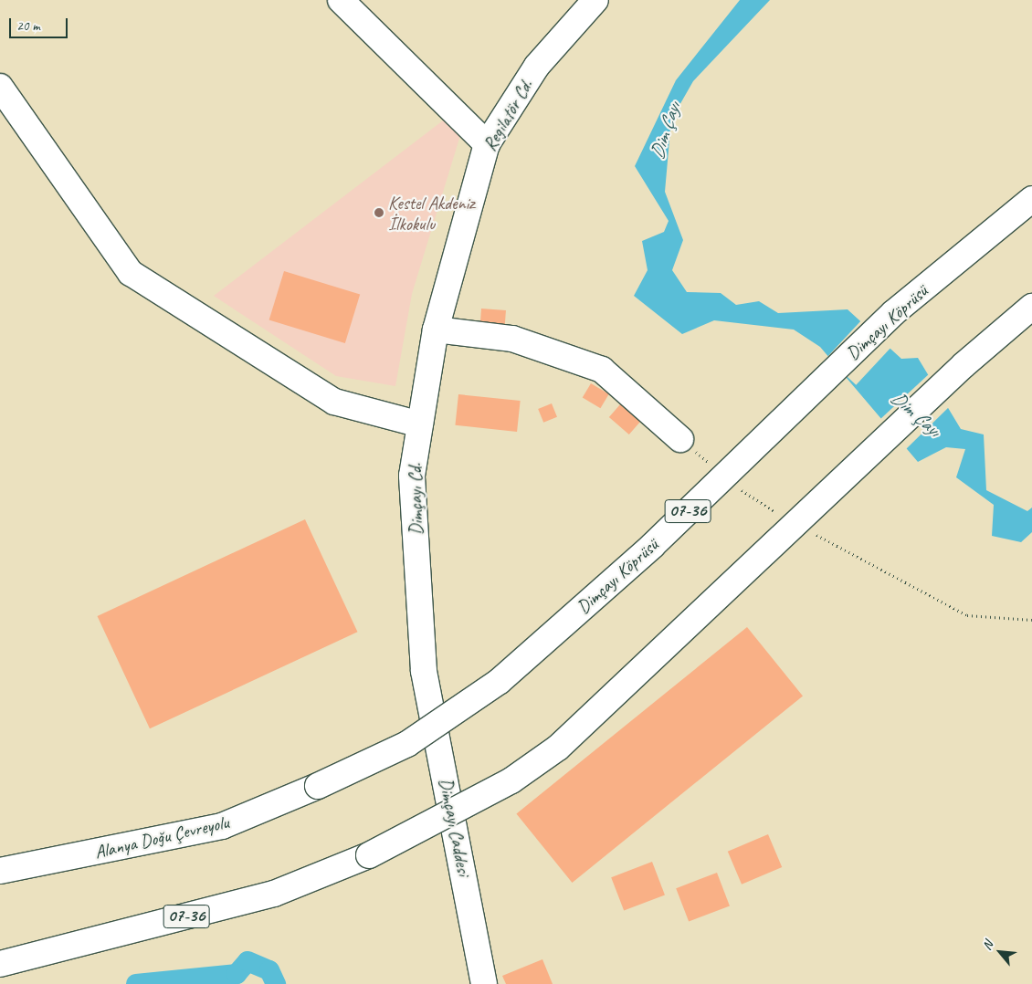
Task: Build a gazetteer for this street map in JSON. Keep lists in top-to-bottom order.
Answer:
{
  "streets": {
    "main road": [
      "Regilatör Cd.",
      "Dimçayı Köprüsü",
      "Dimçayı Cd.",
      "07-36",
      "Dimçayı Caddesi",
      "Alanya Doğu Çevreyolu"
    ]
  },
  "crossings": [
    ["Regilatör Cd.", "Dimçayı Cd."],
    ["Dimçayı Köprüsü", "Alanya Doğu Çevreyolu"],
    ["Dimçayı Cd.", "Dimçayı Caddesi"]
  ],
  "water": ["Dim Çayı"],
  "places": ["Kestel Akdeniz İlkokulu"],
  "scale_bar": "20 m",
  "north": "top left"
}
